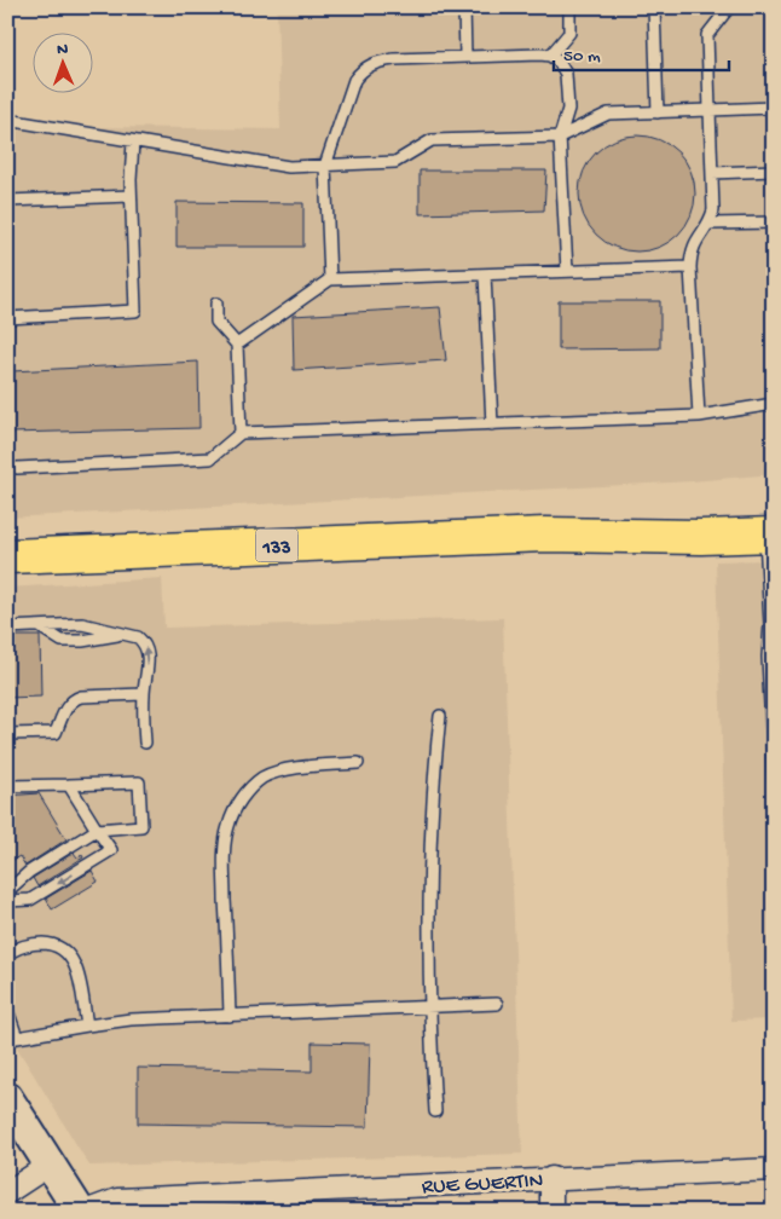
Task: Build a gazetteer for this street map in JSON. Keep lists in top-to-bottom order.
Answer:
{
  "streets": {
    "main road": ["133"],
    "street": ["RUE GUERTIN"]
  },
  "scale_bar": "50 m",
  "north": "top"
}
